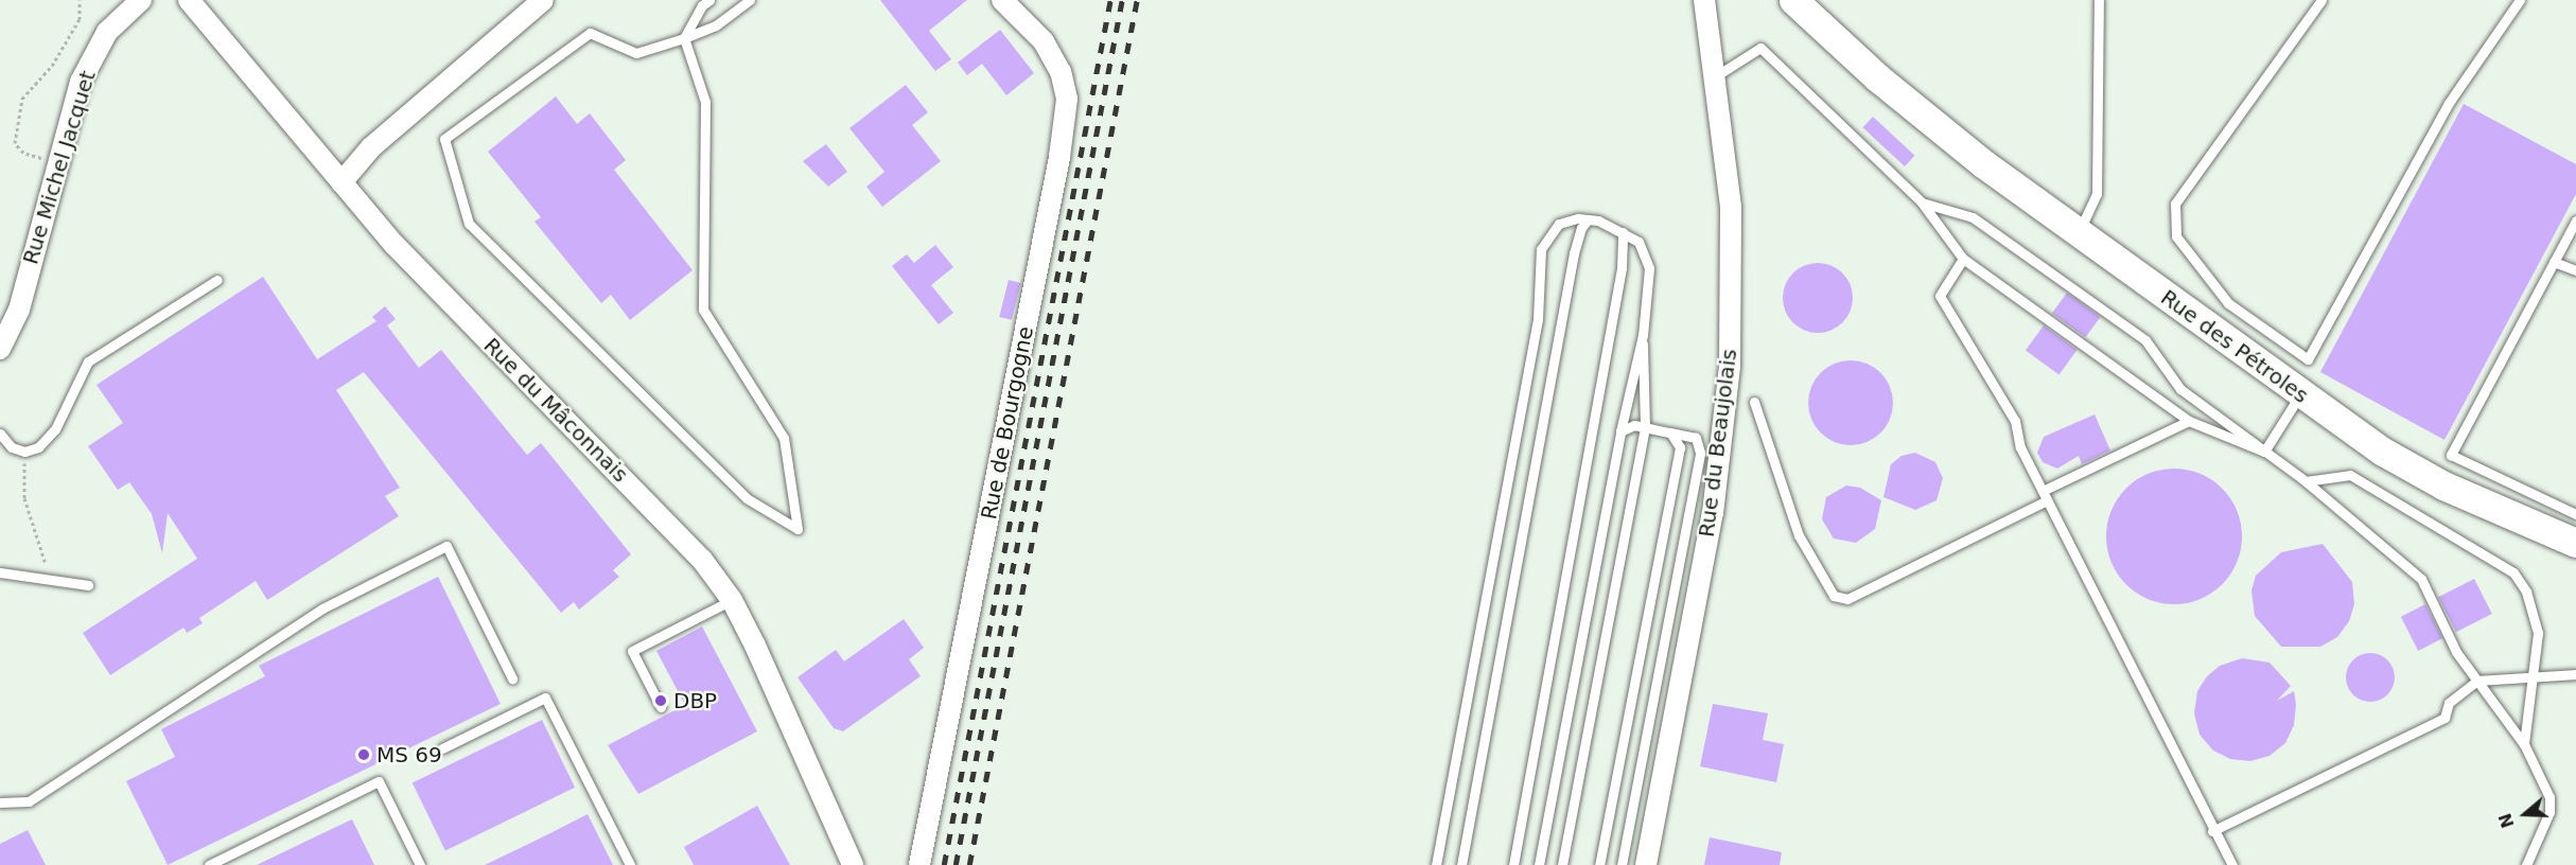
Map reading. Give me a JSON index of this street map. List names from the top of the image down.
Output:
{
  "streets": {
    "main road": ["Rue des Pétroles"],
    "street": [
      "Rue Michel Jacquet",
      "Rue du Mâconnais",
      "Rue de Bourgogne",
      "Rue du Beaujolais"
    ]
  },
  "places": ["DBP", "MS 69"],
  "north": "left"
}
